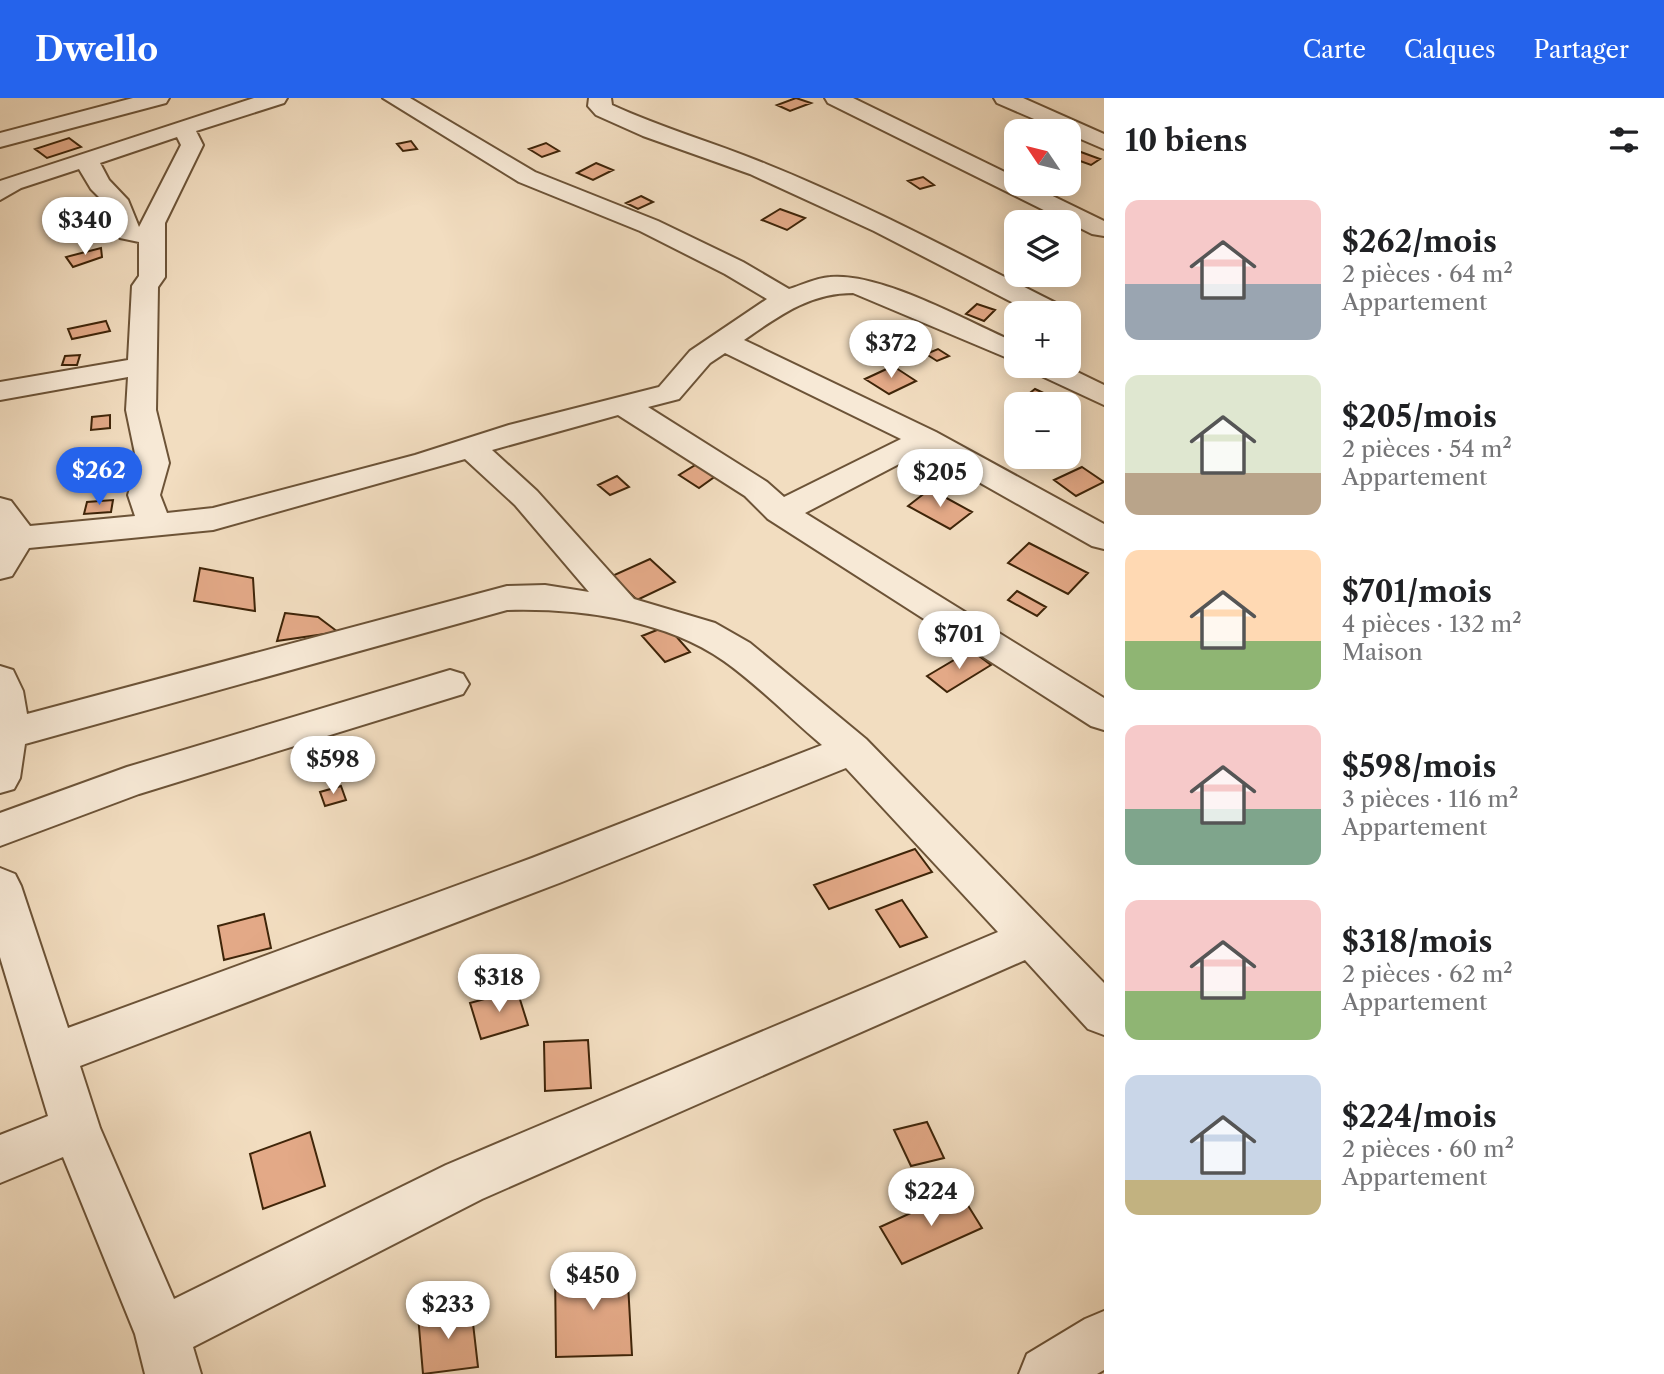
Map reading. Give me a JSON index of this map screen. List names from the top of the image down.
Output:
{
  "north": "top left",
  "page": {
    "header": "Dwello",
    "nav": ["Carte", "Calques", "Partager"],
    "heading": "10 biens",
    "map_buttons": ["+", "−"],
    "list": [
      {
        "name": "$262/mois",
        "note": "2 pièces · 64 m² · Appartement"
      },
      {
        "name": "$205/mois",
        "note": "2 pièces · 54 m² · Appartement"
      },
      {
        "name": "$701/mois",
        "note": "4 pièces · 132 m² · Maison"
      },
      {
        "name": "$598/mois",
        "note": "3 pièces · 116 m² · Appartement"
      },
      {
        "name": "$318/mois",
        "note": "2 pièces · 62 m² · Appartement"
      },
      {
        "name": "$224/mois",
        "note": "2 pièces · 60 m² · Appartement"
      }
    ],
    "price": [
      "$340",
      "$372",
      "$262",
      "$205",
      "$701",
      "$598",
      "$318",
      "$224",
      "$450",
      "$233"
    ]
  }
}
